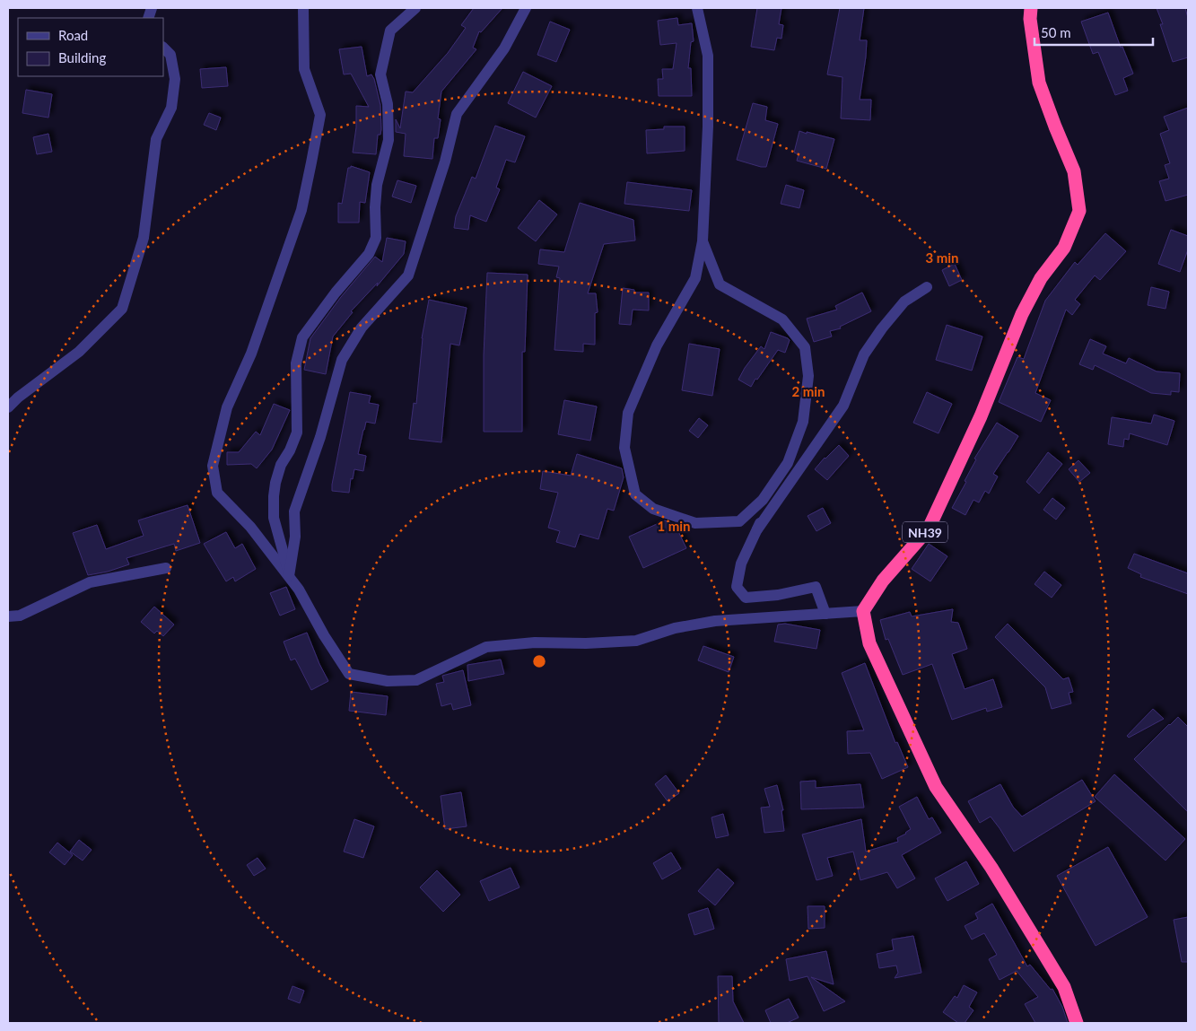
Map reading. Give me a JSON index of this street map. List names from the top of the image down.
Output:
{
  "streets": {
    "highway": ["NH39"]
  },
  "legend": ["Road", "Building"],
  "scale_bar": "50 m",
  "rings": ["3 min", "2 min", "1 min"]
}
